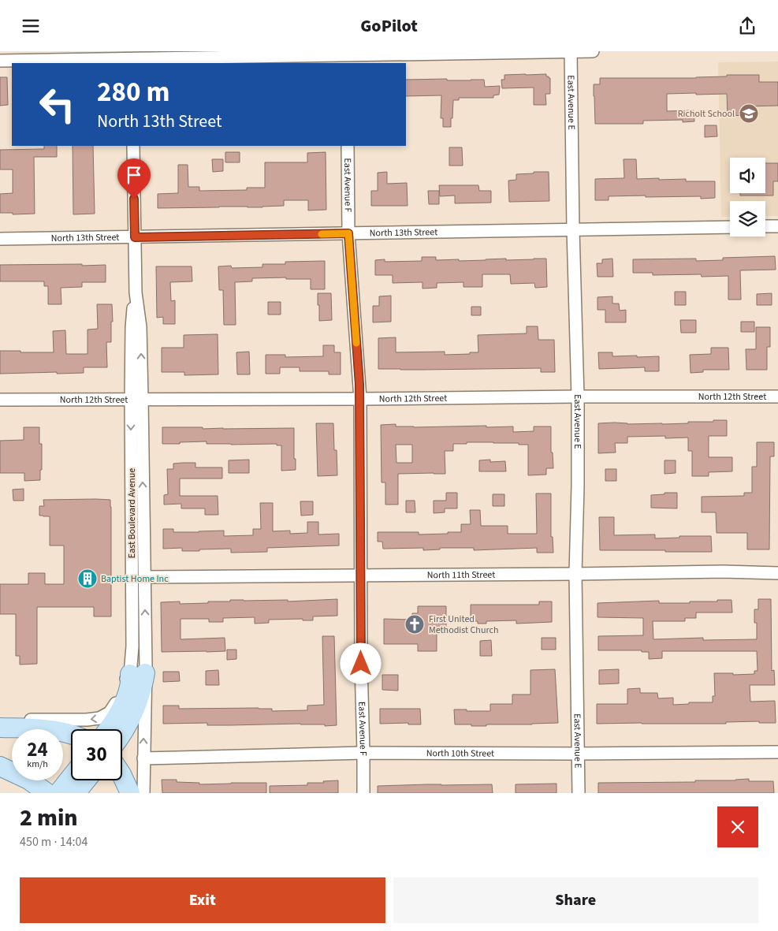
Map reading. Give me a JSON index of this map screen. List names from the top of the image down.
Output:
{
  "streets": {
    "street": [
      "East Avenue E",
      "East Avenue F",
      "North 13th Street",
      "North 12th Street",
      "East Boulevard Avenue",
      "North 11th Street",
      "North 10th Street"
    ]
  },
  "crossings": [
    ["East Avenue E", "North 13th Street"],
    ["East Avenue E", "North 12th Street"],
    ["East Avenue E", "North 11th Street"],
    ["East Avenue E", "North 10th Street"],
    ["East Avenue F", "North 13th Street"],
    ["East Avenue F", "North 12th Street"],
    ["East Avenue F", "North 11th Street"],
    ["East Avenue F", "North 10th Street"],
    ["North 13th Street", "East Boulevard Avenue"],
    ["North 12th Street", "East Boulevard Avenue"],
    ["East Boulevard Avenue", "North 11th Street"],
    ["East Boulevard Avenue", "North 10th Street"]
  ],
  "places": {
    "school or university": ["Richolt School"],
    "building": ["Baptist Home Inc"],
    "church": ["First United Methodist Church"]
  },
  "page": {
    "header": "GoPilot",
    "turn": ["280 m", "North 13th Street"],
    "speed": "24 km/h",
    "limit": "30",
    "heading": ["2 min", "450 m · 14:04"],
    "buttons": ["Exit", "Share"]
  }
}
